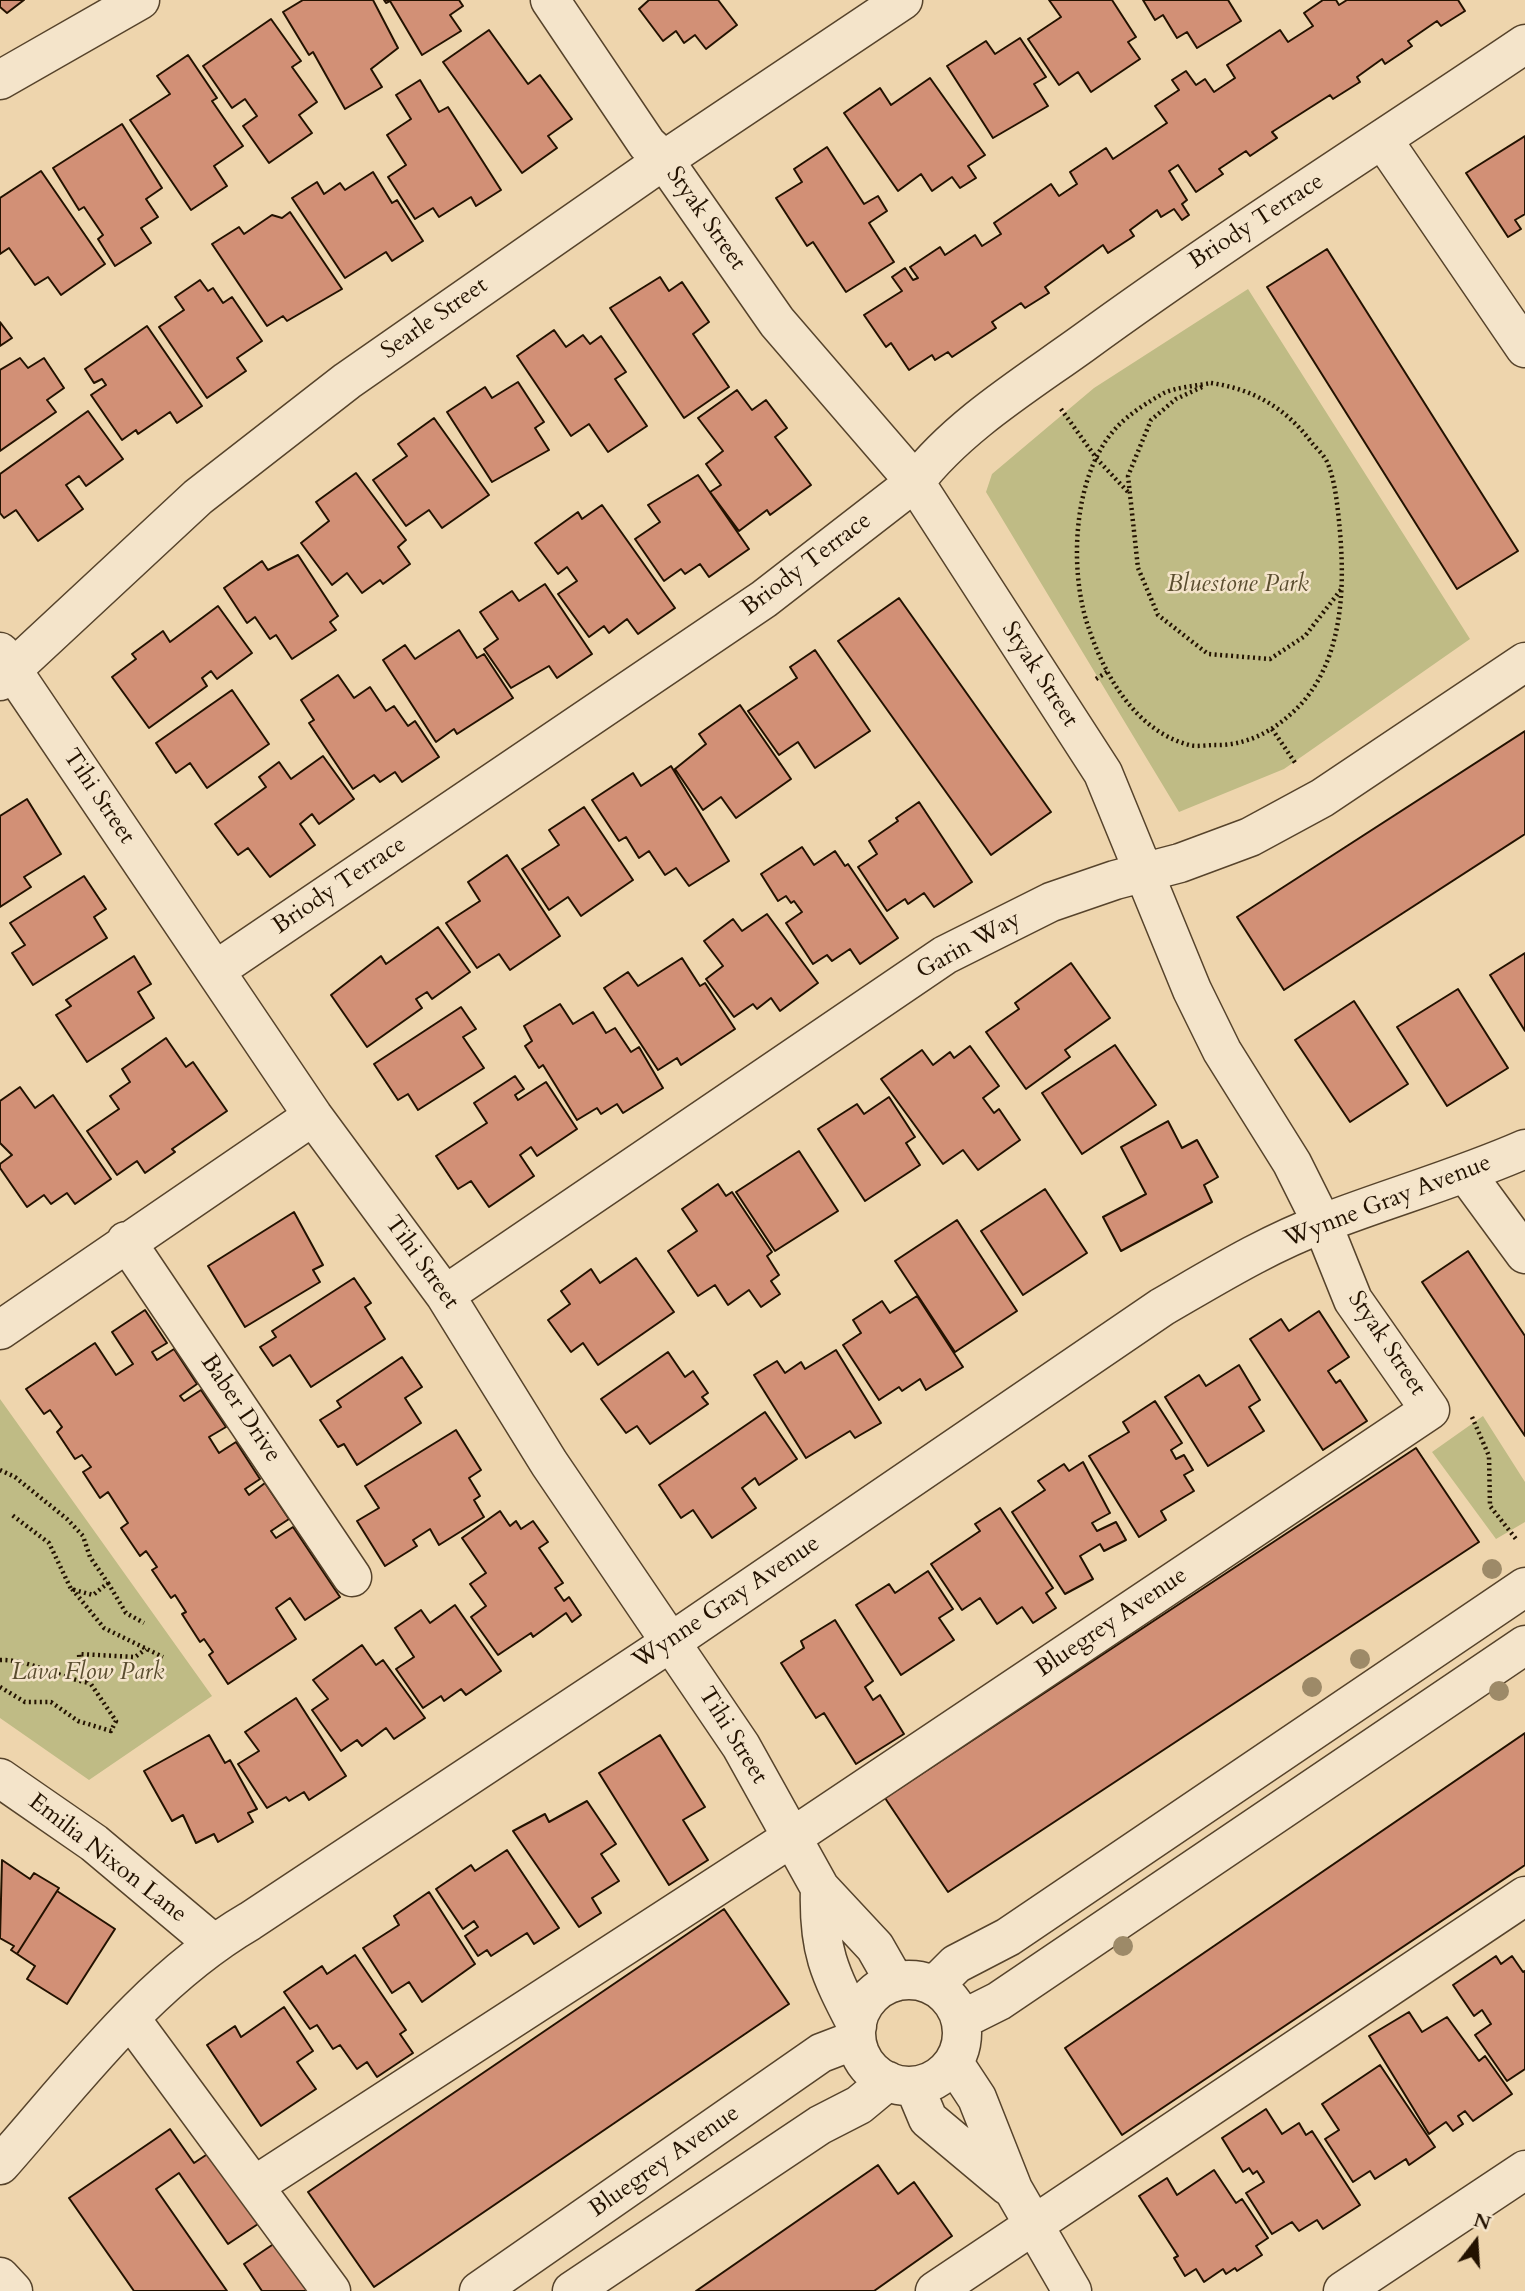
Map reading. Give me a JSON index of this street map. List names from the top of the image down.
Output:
{
  "streets": {
    "street": [
      "Styak Street",
      "Briody Terrace",
      "Searle Street",
      "Tihi Street",
      "Garin Way",
      "Wynne Gray Avenue",
      "Baber Drive",
      "Bluegrey Avenue",
      "Emilia Nixon Lane"
    ]
  },
  "crossings": [
    ["Styak Street", "Briody Terrace"],
    ["Styak Street", "Searle Street"],
    ["Styak Street", "Garin Way"],
    ["Styak Street", "Wynne Gray Avenue"],
    ["Styak Street", "Bluegrey Avenue"],
    ["Briody Terrace", "Tihi Street"],
    ["Searle Street", "Tihi Street"],
    ["Tihi Street", "Garin Way"],
    ["Tihi Street", "Wynne Gray Avenue"],
    ["Tihi Street", "Bluegrey Avenue"],
    ["Wynne Gray Avenue", "Emilia Nixon Lane"]
  ],
  "parks": ["Bluestone Park", "Lava Flow Park"],
  "north": "top"
}
